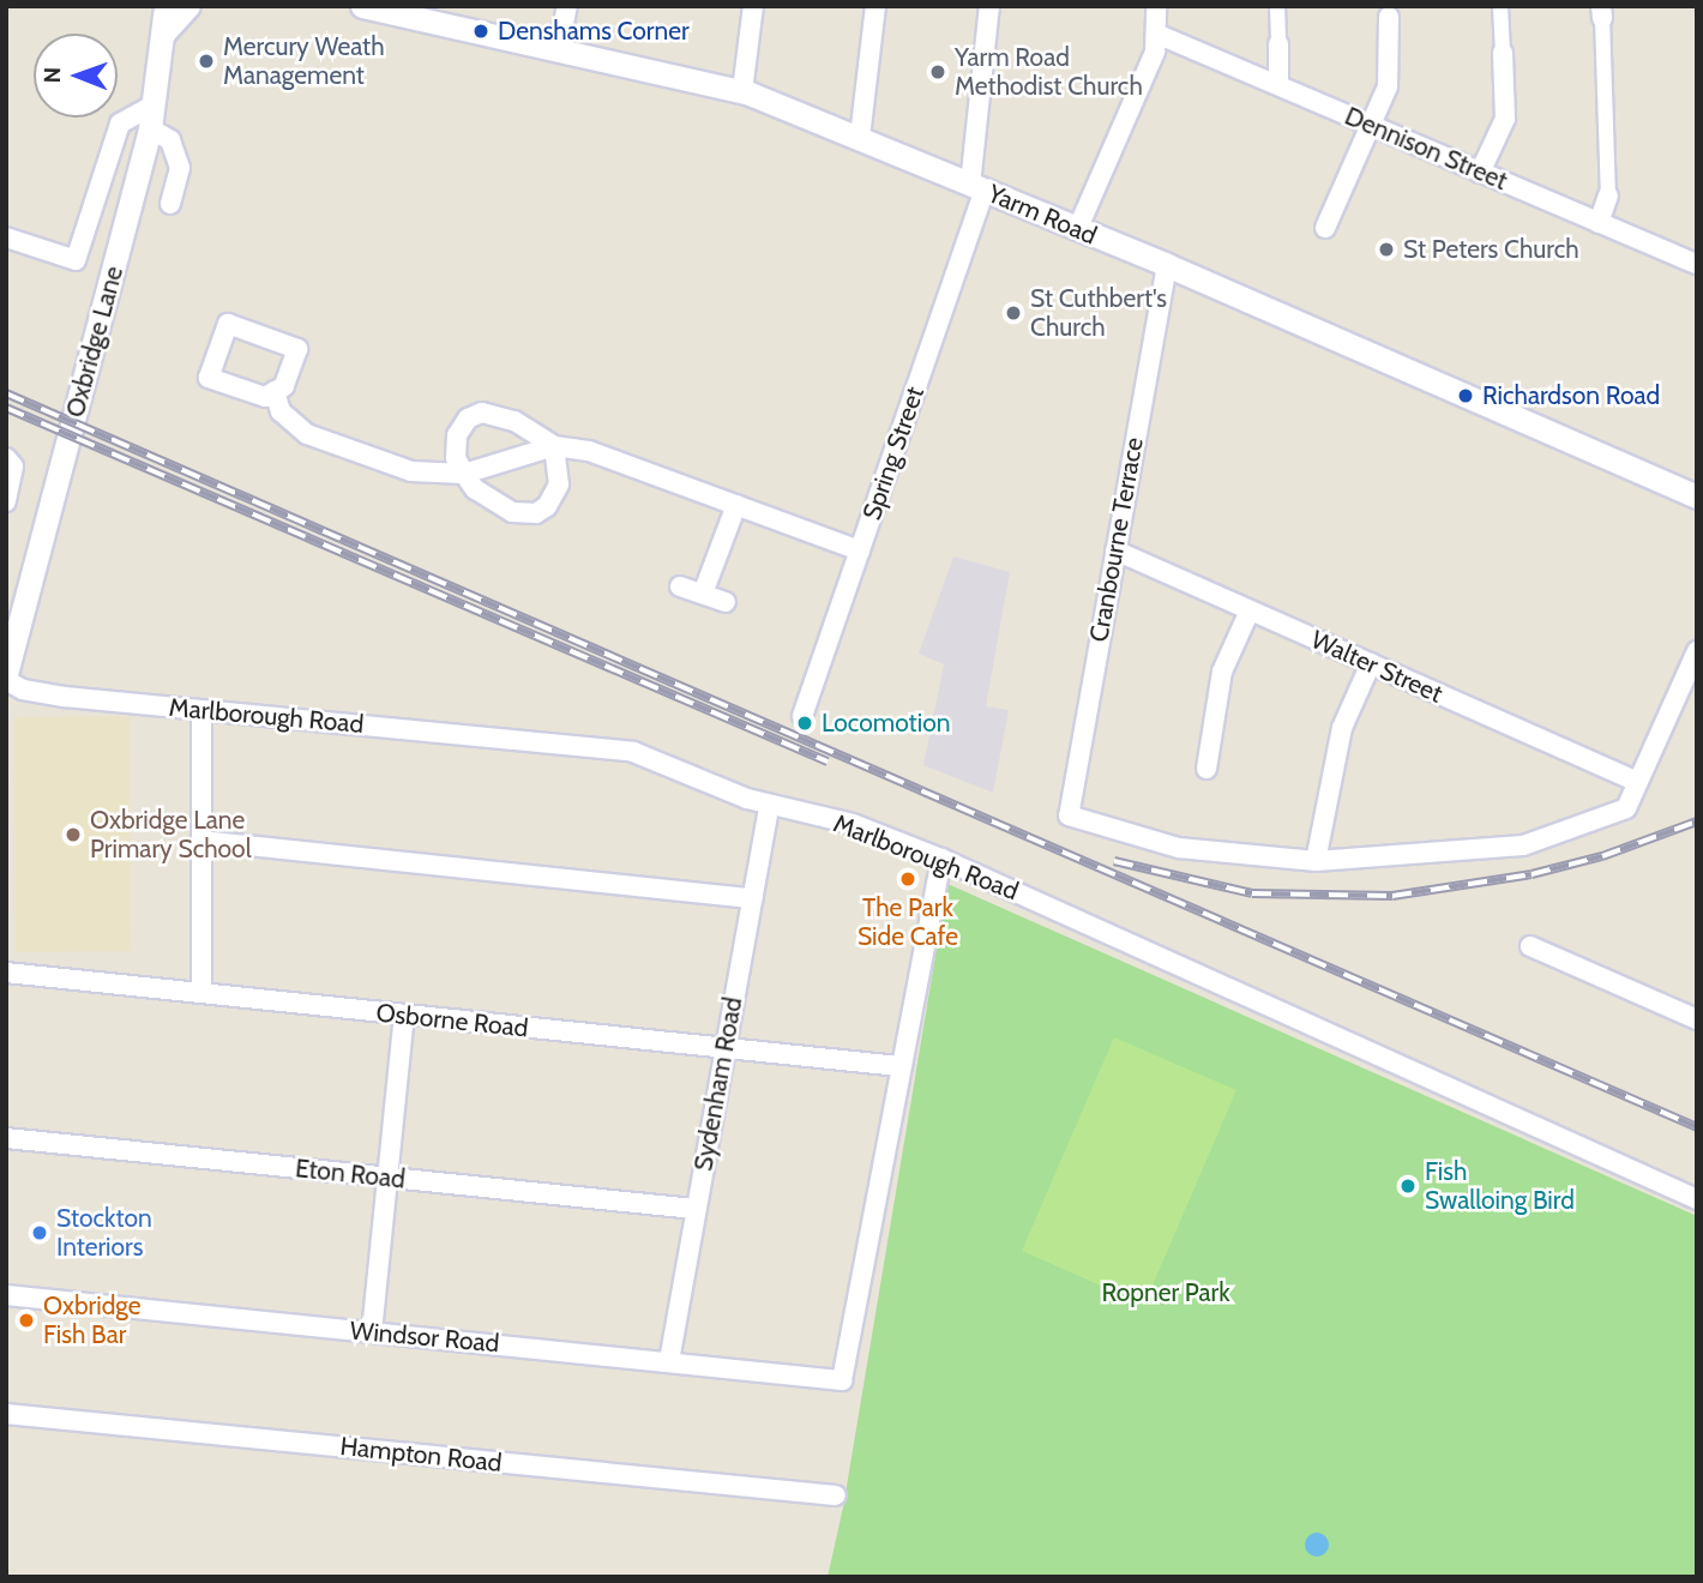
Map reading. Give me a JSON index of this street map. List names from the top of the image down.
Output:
{
  "streets": {
    "street": [
      "Dennison Street",
      "Yarm Road",
      "Oxbridge Lane",
      "Spring Street",
      "Cranbourne Terrace",
      "Walter Street",
      "Marlborough Road",
      "Osborne Road",
      "Sydenham Road",
      "Eton Road",
      "Windsor Road",
      "Hampton Road"
    ]
  },
  "crossings": [
    ["Yarm Road", "Spring Street"],
    ["Yarm Road", "Cranbourne Terrace"],
    ["Oxbridge Lane", "Marlborough Road"],
    ["Cranbourne Terrace", "Walter Street"],
    ["Marlborough Road", "Sydenham Road"],
    ["Osborne Road", "Sydenham Road"],
    ["Osborne Road", "Windsor Road"],
    ["Sydenham Road", "Eton Road"],
    ["Sydenham Road", "Windsor Road"]
  ],
  "parks": ["Ropner Park"],
  "places": [
    "Denshams Corner",
    "Mercury Weath Management",
    "Yarm Road Methodist Church",
    "St Peters Church",
    "St Cuthbert's Church",
    "Richardson Road",
    "Locomotion",
    "Oxbridge Lane Primary School",
    "The Park Side Cafe",
    "Fish Swalloing Bird",
    "Stockton Interiors",
    "Oxbridge Fish Bar"
  ],
  "north": "left"
}
